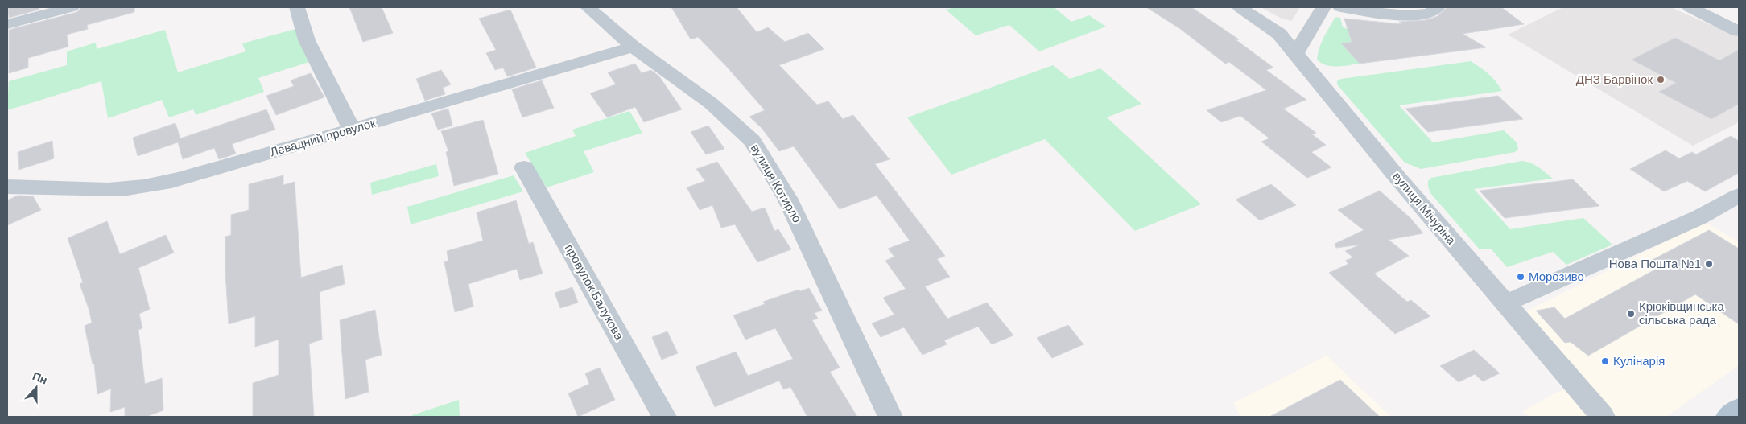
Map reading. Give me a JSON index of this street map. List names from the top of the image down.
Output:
{
  "streets": {
    "street": [
      "Левадний провулок",
      "вулиця Котирло",
      "вулиця Мічуріна",
      "провулок Балукова"
    ]
  },
  "crossings": [
    ["Левадний провулок", "вулиця Котирло"]
  ],
  "places": [
    "ДНЗ Барвінок",
    "Нова Пошта №1",
    "Морозиво",
    "Крюківщинська сільська рада",
    "Кулінарія"
  ],
  "north": "top"
}
